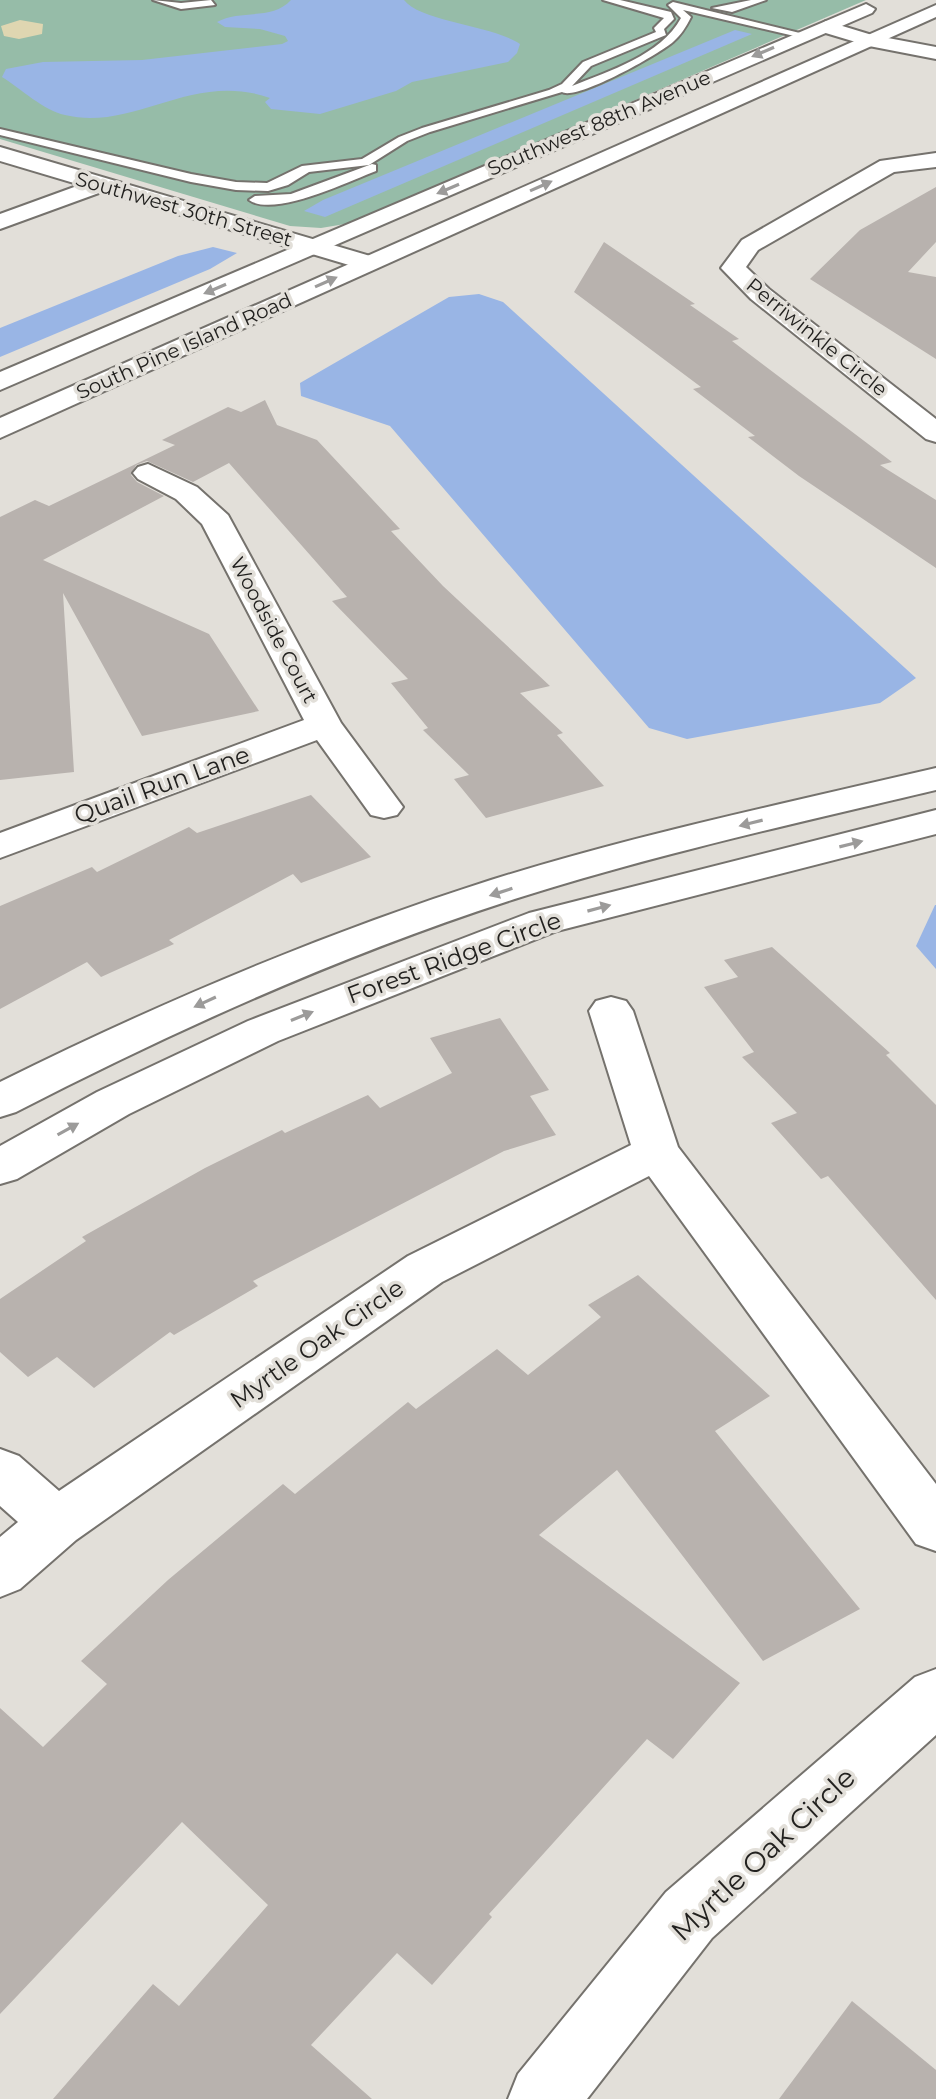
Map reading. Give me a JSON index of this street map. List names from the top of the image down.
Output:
{
  "streets": {
    "street": [
      "Southwest 88th Avenue",
      "Southwest 30th Street",
      "Perriwinkle Circle",
      "South Pine Island Road",
      "Woodside Court",
      "Quail Run Lane",
      "Forest Ridge Circle",
      "Myrtle Oak Circle"
    ]
  },
  "crossings": [
    ["Southwest 88th Avenue", "Southwest 30th Street"],
    ["Southwest 88th Avenue", "South Pine Island Road"],
    ["Southwest 30th Street", "South Pine Island Road"],
    ["Woodside Court", "Quail Run Lane"]
  ]
}
